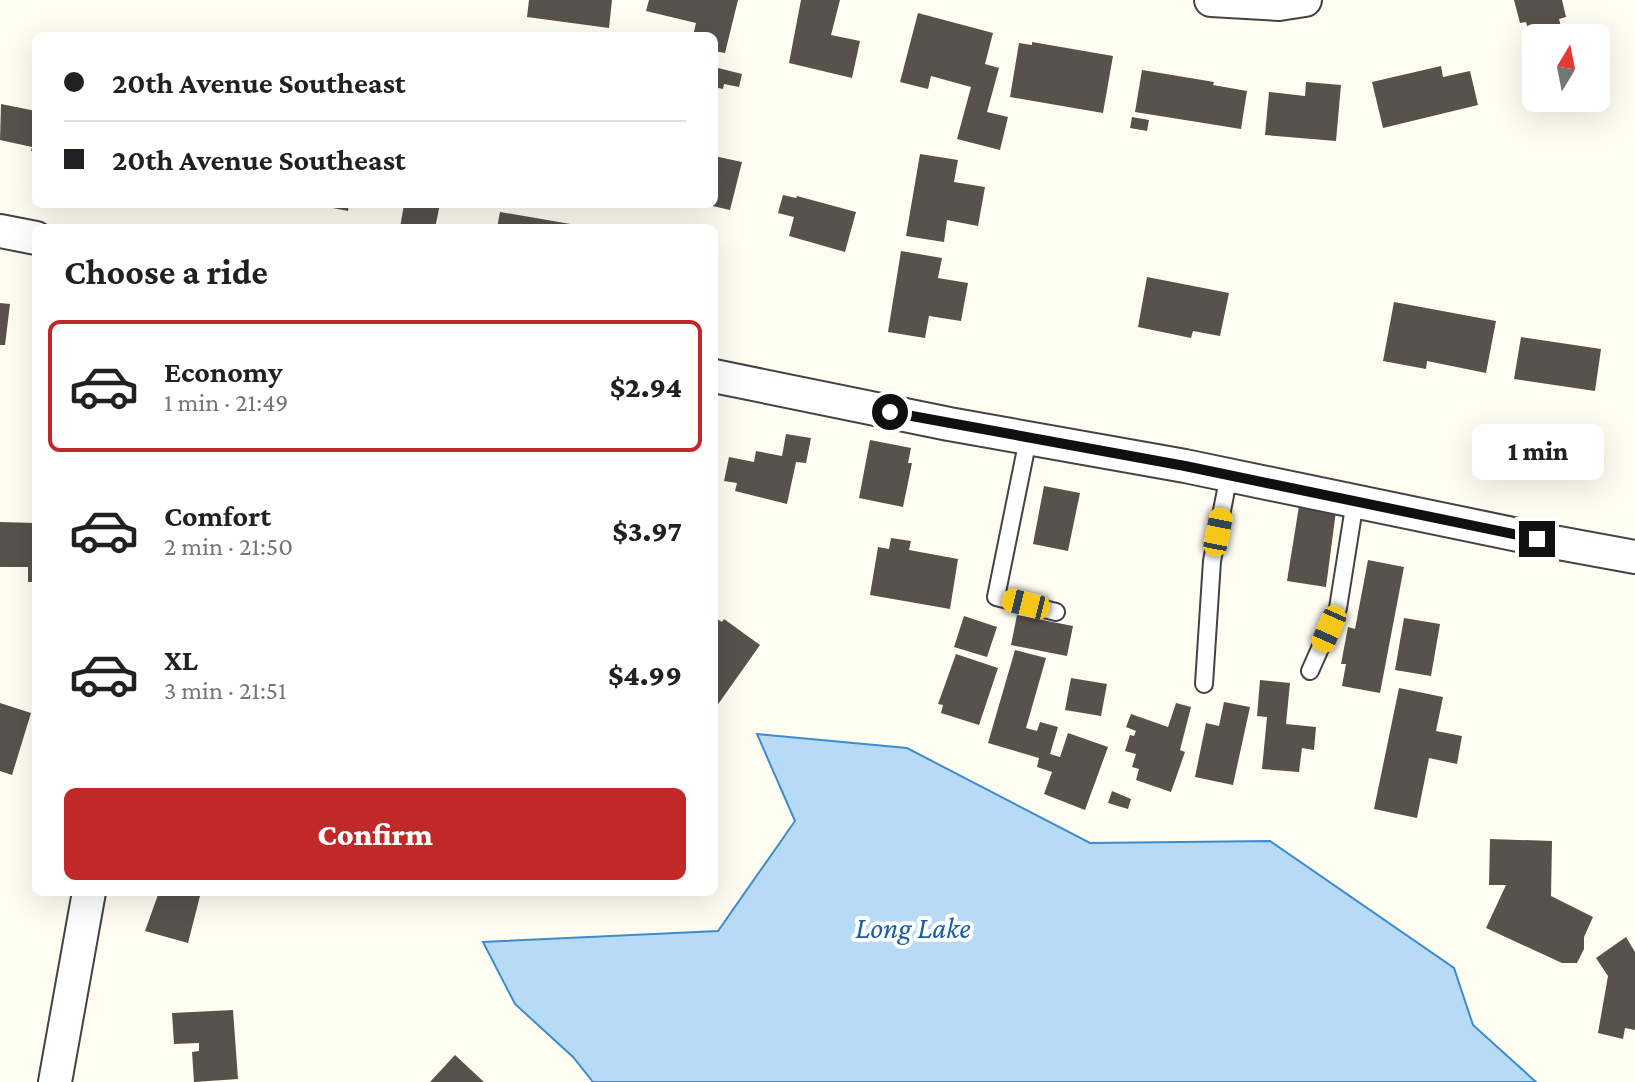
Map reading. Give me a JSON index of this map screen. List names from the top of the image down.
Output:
{
  "water": ["Long Lake"],
  "north": "top",
  "page": {
    "banner": ["20th Avenue Southeast", "20th Avenue Southeast"],
    "heading": "Choose a ride",
    "list": [
      {
        "name": "Economy",
        "note": "1 min · 21:49",
        "value": "$2.94"
      },
      {
        "name": "Comfort",
        "note": "2 min · 21:50",
        "value": "$3.97"
      },
      {
        "name": "XL",
        "note": "3 min · 21:51",
        "value": "$4.99"
      }
    ],
    "bubble": "1 min",
    "buttons": "Confirm"
  }
}
